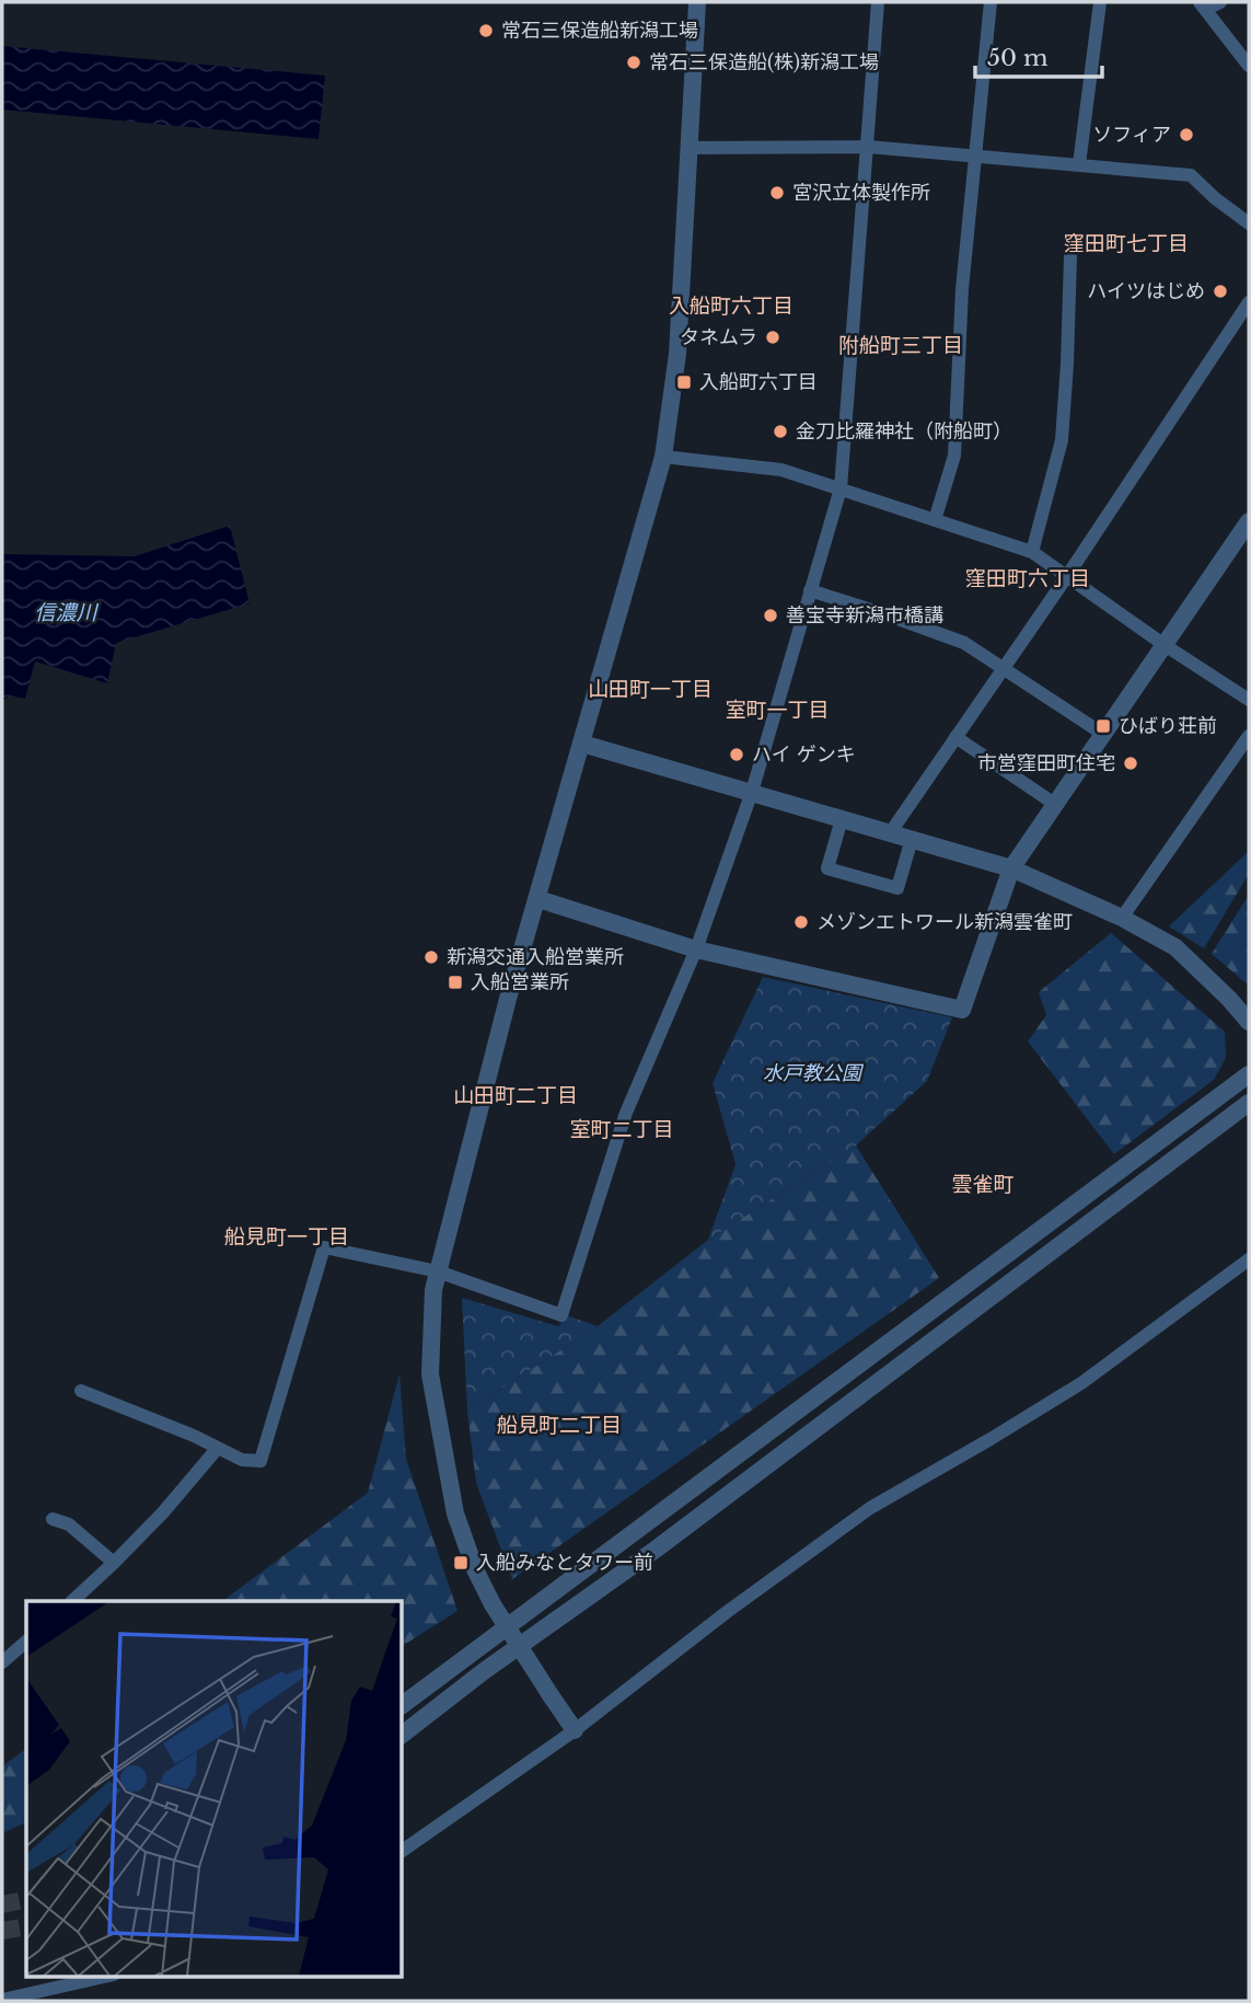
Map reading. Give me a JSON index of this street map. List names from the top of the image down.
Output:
{
  "districts": [
    "窪田町七丁目",
    "入船町六丁目",
    "附船町三丁目",
    "窪田町六丁目",
    "山田町一丁目",
    "室町一丁目",
    "山田町二丁目",
    "室町二丁目",
    "雲雀町",
    "船見町一丁目",
    "船見町二丁目"
  ],
  "water": ["信濃川"],
  "parks": ["水戸教公園"],
  "places": {
    "other": [
      "常石三保造船新潟工場",
      "常石三保造船(株)新潟工場",
      "ソフィア",
      "宮沢立体製作所",
      "ハイツはじめ",
      "タネムラ",
      "金刀比羅神社（附船町）",
      "善宝寺新潟市橋講",
      "ハイ ゲンキ",
      "市営窪田町住宅",
      "メゾンエトワール新潟雲雀町",
      "新潟交通入船営業所"
    ],
    "transit": [
      "入船町六丁目",
      "ひばり荘前",
      "入船営業所",
      "入船みなとタワー前"
    ]
  },
  "scale_bar": "50 m"
}
